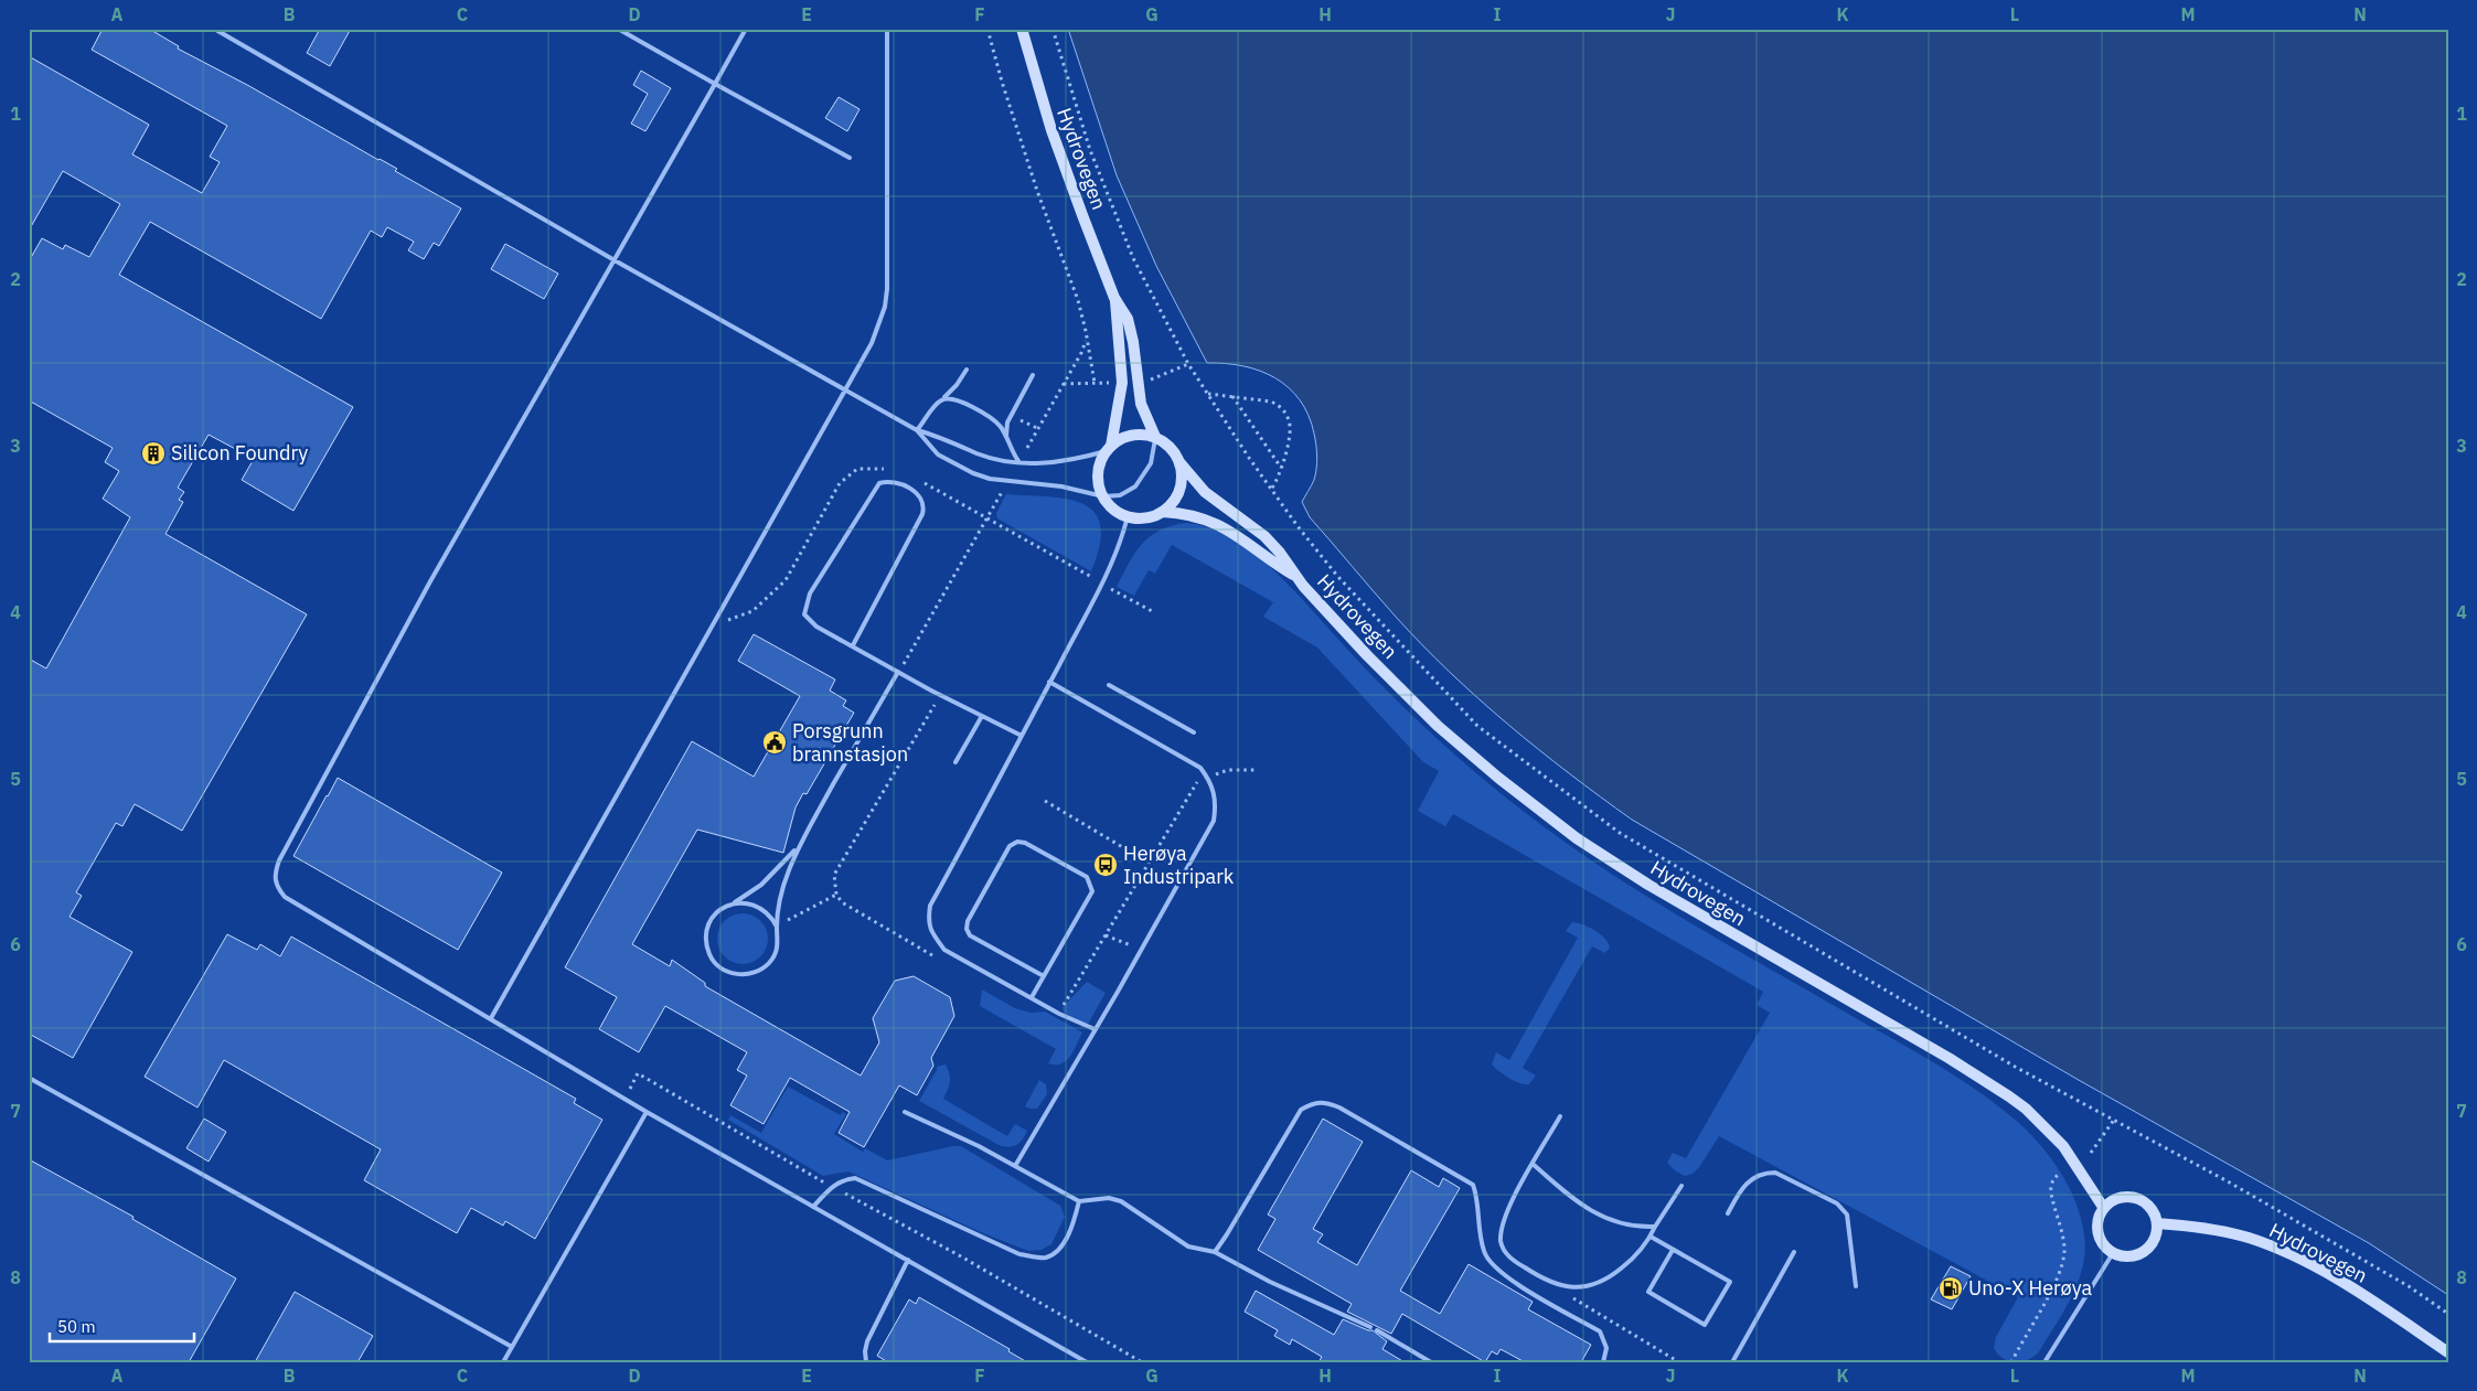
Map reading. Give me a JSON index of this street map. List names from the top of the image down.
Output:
{
  "streets": {
    "street": ["Hydrovegen"]
  },
  "places": {
    "building": ["Silicon Foundry"],
    "public building": ["Porsgrunn brannstasjon"],
    "bus stop": ["Herøya Industripark"],
    "fuel station": ["Uno-X Herøya"]
  },
  "scale_bar": "50 m",
  "grid": {
    "columns": [
      "A",
      "B",
      "C",
      "D",
      "E",
      "F",
      "G",
      "H",
      "I",
      "J",
      "K",
      "L",
      "M",
      "N"
    ],
    "rows": [
      "1",
      "2",
      "3",
      "4",
      "5",
      "6",
      "7",
      "8"
    ]
  }
}
